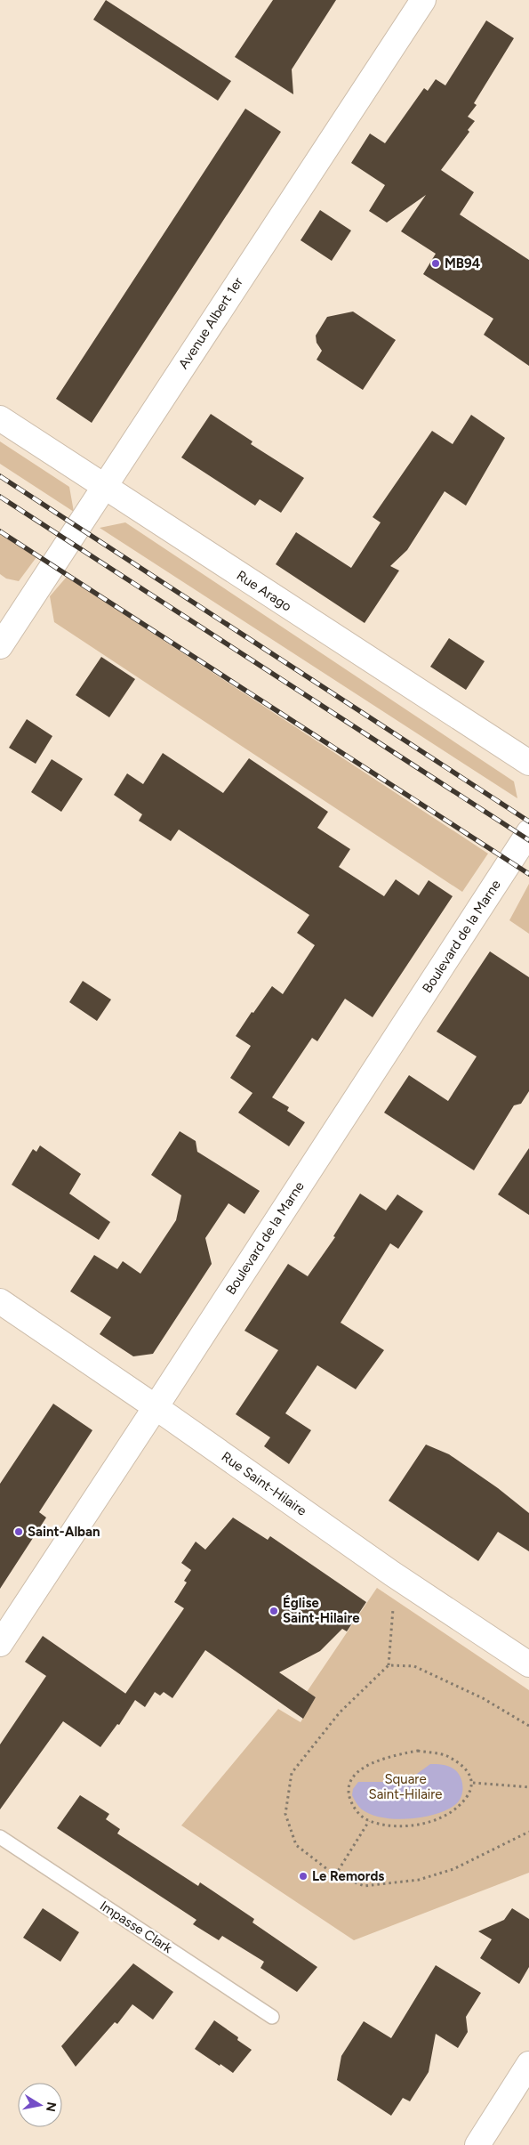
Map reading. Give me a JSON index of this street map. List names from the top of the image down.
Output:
{
  "streets": {
    "street": [
      "Avenue Albert 1er",
      "Rue Arago",
      "Boulevard de la Marne",
      "Rue Saint-Hilaire"
    ],
    "lane": ["Impasse Clark"]
  },
  "crossings": [
    ["Avenue Albert 1er", "Rue Arago"],
    ["Boulevard de la Marne", "Rue Saint-Hilaire"]
  ],
  "parks": ["Square Saint-Hilaire"],
  "places": [
    "MB94",
    "Saint-Alban",
    "Église Saint-Hilaire",
    "Le Remords"
  ],
  "north": "right"
}
